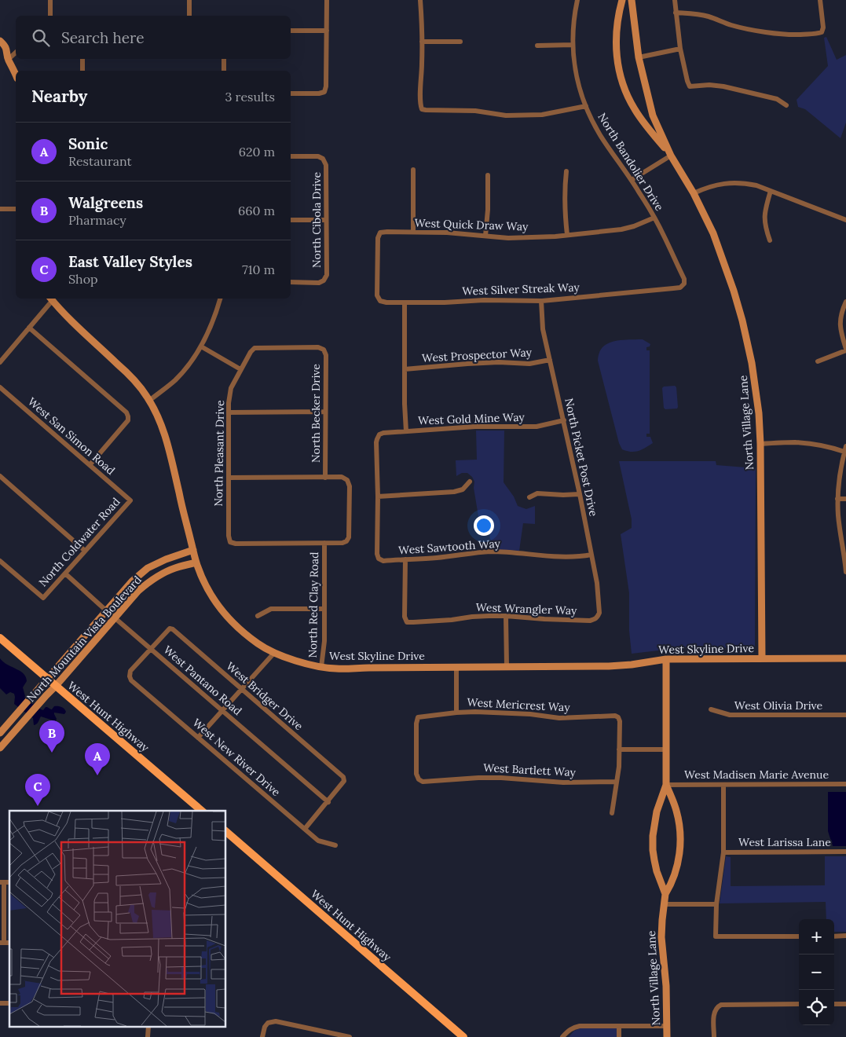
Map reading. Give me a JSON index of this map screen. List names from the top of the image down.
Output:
{
  "streets": {
    "main road": ["West Hunt Highway"],
    "street": [
      "North Bandolier Drive",
      "North Cibola Drive",
      "West Quick Draw Way",
      "West Silver Streak Way",
      "West Prospector Way",
      "North Becker Drive",
      "West Gold Mine Way",
      "North Village Lane",
      "West San Simon Road",
      "North Pleasant Drive",
      "North Picket Post Drive",
      "North Coldwater Road",
      "West Sawtooth Way",
      "North Red Clay Road",
      "West Wrangler Way",
      "North Mountain Vista Boulevard",
      "West Skyline Drive",
      "West Pantano Road",
      "West Bridger Drive",
      "West Mericrest Way",
      "West Olivia Drive",
      "West New River Drive",
      "West Bartlett Way",
      "West Madisen Marie Avenue",
      "West Larissa Lane"
    ]
  },
  "crossings": [
    ["North Bandolier Drive", "West Quick Draw Way"],
    ["North Bandolier Drive", "West Silver Streak Way"],
    ["West Quick Draw Way", "West Silver Streak Way"],
    ["West Silver Streak Way", "North Picket Post Drive"],
    ["West Prospector Way", "North Picket Post Drive"],
    ["North Becker Drive", "North Pleasant Drive"],
    ["West Gold Mine Way", "North Picket Post Drive"],
    ["West Gold Mine Way", "West Sawtooth Way"],
    ["North Village Lane", "West Skyline Drive"],
    ["North Village Lane", "West Madisen Marie Avenue"],
    ["West San Simon Road", "North Coldwater Road"],
    ["North Pleasant Drive", "North Red Clay Road"],
    ["North Picket Post Drive", "West Sawtooth Way"],
    ["North Picket Post Drive", "West Wrangler Way"],
    ["North Coldwater Road", "West Pantano Road"],
    ["West Sawtooth Way", "West Wrangler Way"],
    ["North Red Clay Road", "West Skyline Drive"],
    ["North Mountain Vista Boulevard", "West Skyline Drive"],
    ["North Mountain Vista Boulevard", "West Pantano Road"],
    ["North Mountain Vista Boulevard", "West Hunt Highway"],
    ["West Pantano Road", "West Bridger Drive"],
    ["West Pantano Road", "West New River Drive"],
    ["West Bridger Drive", "West New River Drive"],
    ["West Mericrest Way", "West Bartlett Way"]
  ],
  "page": {
    "search": "Search here",
    "heading": ["Nearby", "3 results"],
    "list": [
      {
        "mark": "A",
        "name": "Sonic",
        "note": "Restaurant",
        "value": "620 m"
      },
      {
        "mark": "B",
        "name": "Walgreens",
        "note": "Pharmacy",
        "value": "660 m"
      },
      {
        "mark": "C",
        "name": "East Valley Styles",
        "note": "Shop",
        "value": "710 m"
      }
    ],
    "pins": ["B", "A", "C"],
    "map_buttons": ["+", "−"]
  }
}
